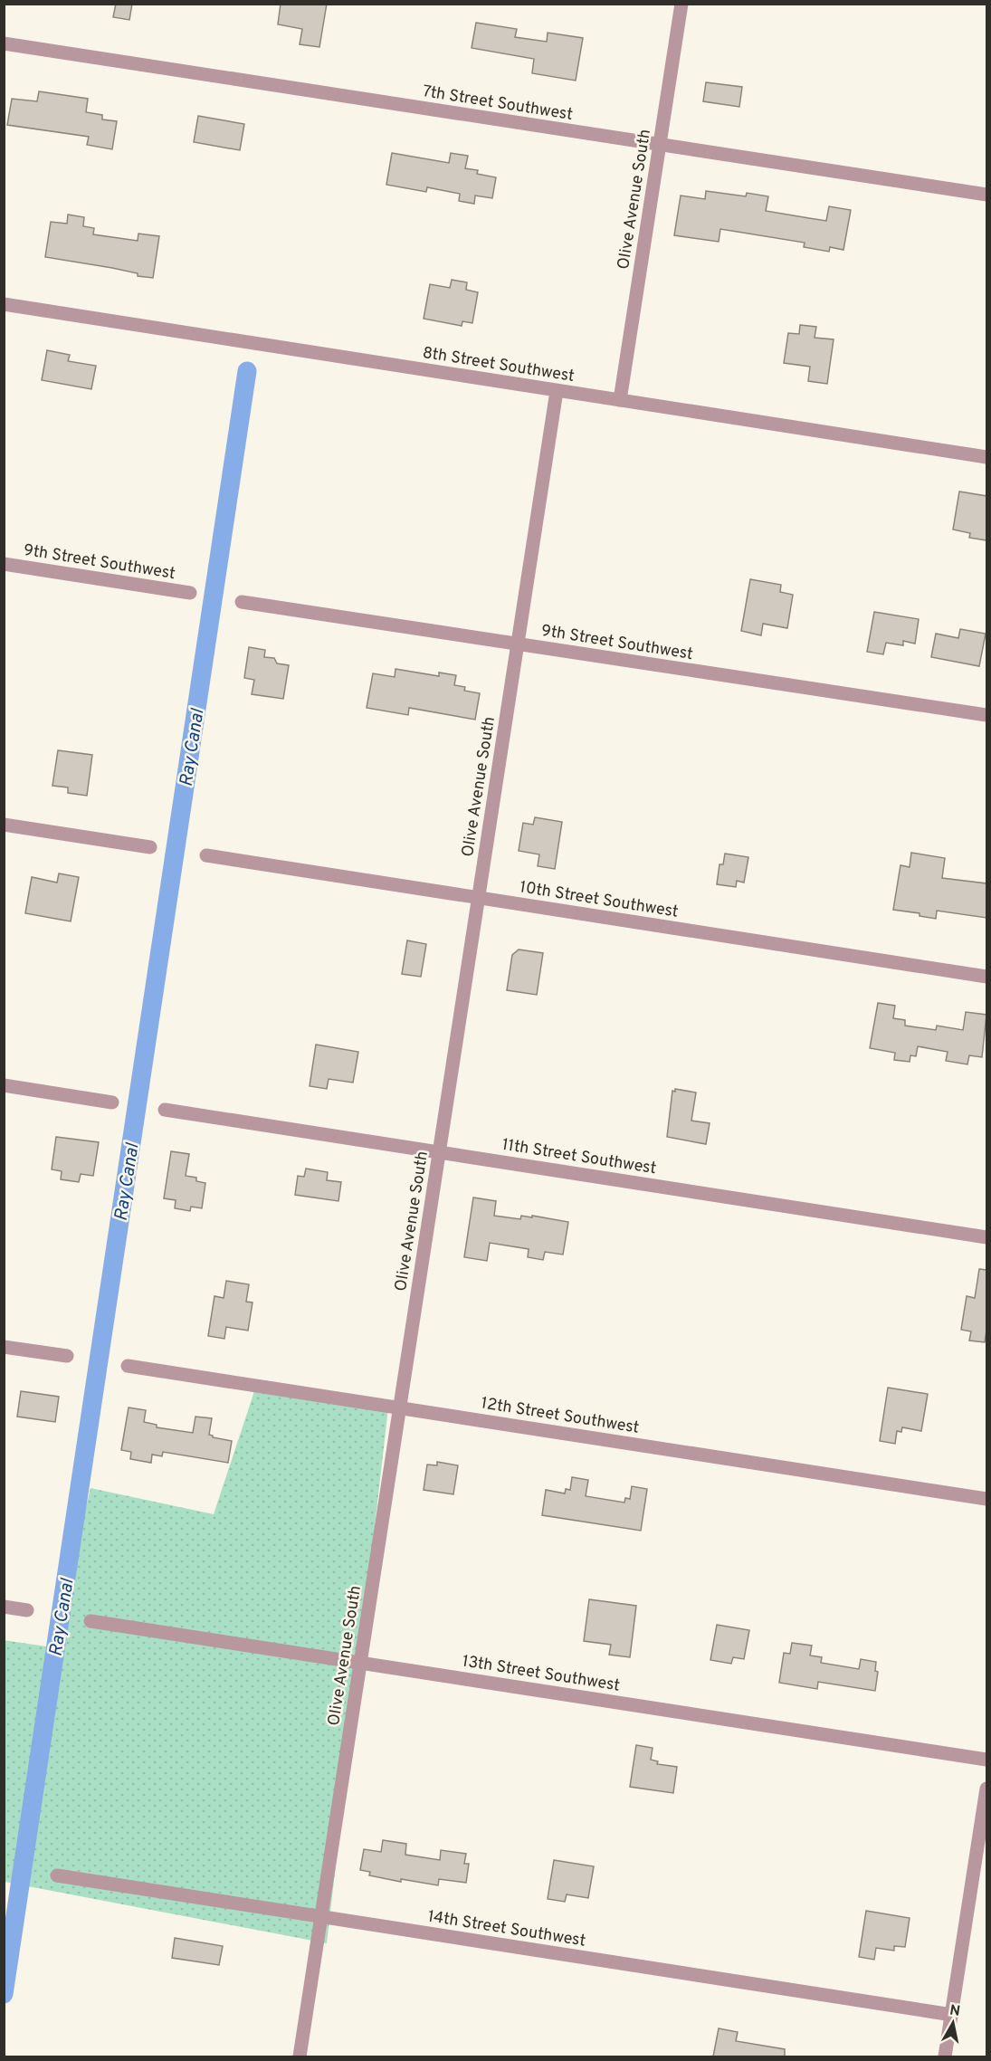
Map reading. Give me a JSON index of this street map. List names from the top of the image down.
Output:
{
  "streets": {
    "street": [
      "7th Street Southwest",
      "Olive Avenue South",
      "8th Street Southwest",
      "9th Street Southwest",
      "10th Street Southwest",
      "11th Street Southwest",
      "12th Street Southwest",
      "13th Street Southwest",
      "14th Street Southwest"
    ]
  },
  "crossings": [
    ["7th Street Southwest", "Olive Avenue South"],
    ["Olive Avenue South", "8th Street Southwest"],
    ["Olive Avenue South", "9th Street Southwest"],
    ["Olive Avenue South", "10th Street Southwest"],
    ["Olive Avenue South", "11th Street Southwest"],
    ["Olive Avenue South", "12th Street Southwest"],
    ["Olive Avenue South", "13th Street Southwest"],
    ["Olive Avenue South", "14th Street Southwest"]
  ],
  "water": ["Ray Canal"],
  "north": "top"
}
